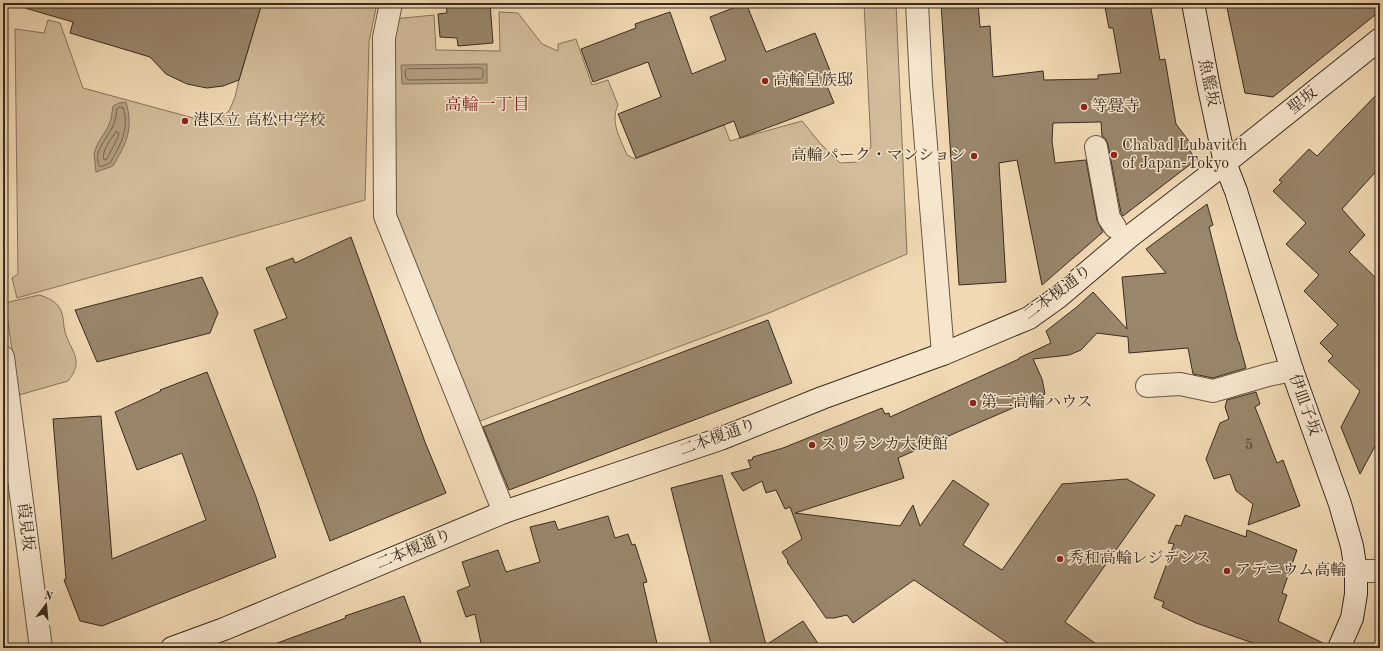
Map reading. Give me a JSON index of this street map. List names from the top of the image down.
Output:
{
  "streets": {
    "street": [
      "魚籃坂",
      "聖坂",
      "二本榎通り",
      "伊皿子坂",
      "葭見坂"
    ]
  },
  "crossings": [
    ["魚籃坂", "聖坂"],
    ["魚籃坂", "二本榎通り"],
    ["魚籃坂", "伊皿子坂"],
    ["聖坂", "二本榎通り"],
    ["聖坂", "伊皿子坂"],
    ["二本榎通り", "伊皿子坂"]
  ],
  "districts": ["高輪一丁目"],
  "places": [
    "高輪皇族邸",
    "等覺寺",
    "港区立 高松中学校",
    "Chabad Lubavitch of Japan-Tokyo",
    "高輪パーク・マンション",
    "第二高輪ハウス",
    "スリランカ大使館",
    "秀和高輪レジデンス",
    "アデニウム高輪"
  ],
  "house_numbers": ["5"],
  "north": "top"
}
